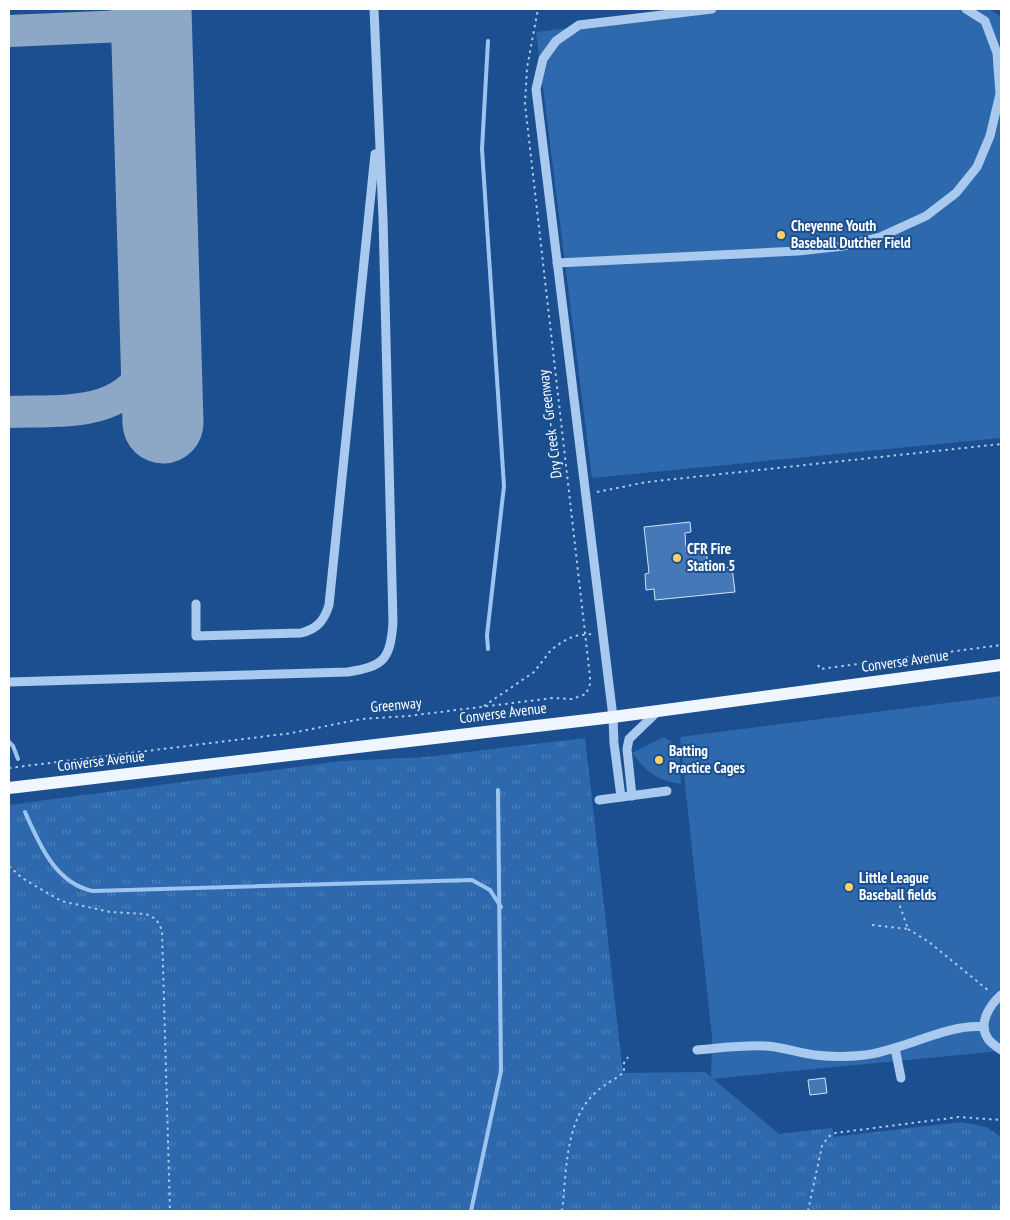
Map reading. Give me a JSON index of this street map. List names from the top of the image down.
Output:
{
  "streets": {
    "main road": ["Converse Avenue"],
    "path": ["Dry Creek - Greenway", "Greenway"]
  },
  "crossings": [
    ["Dry Creek - Greenway", "Greenway"]
  ],
  "places": [
    "Cheyenne Youth Baseball Dutcher Field",
    "CFR Fire Station 5",
    "Batting Practice Cages",
    "Little League Baseball fields"
  ]
}
